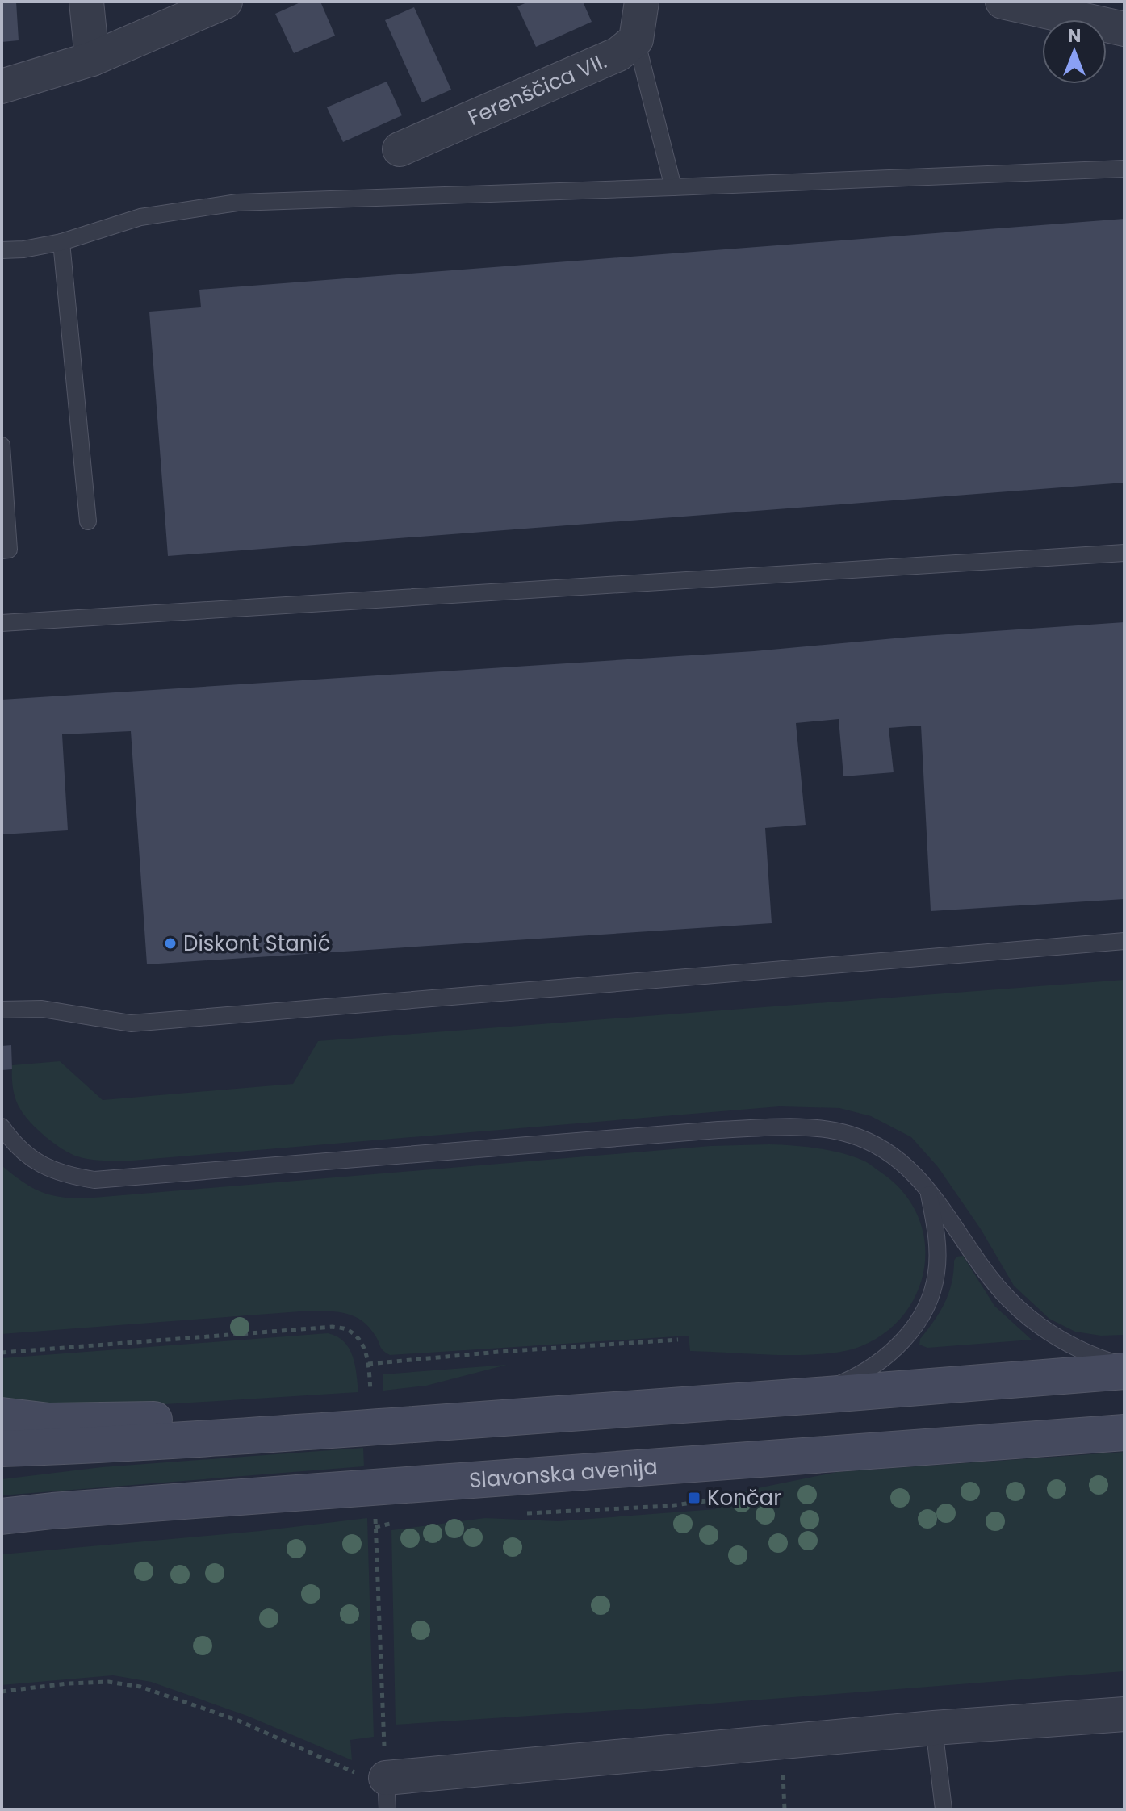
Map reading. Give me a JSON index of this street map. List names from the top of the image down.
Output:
{
  "streets": {
    "main road": ["Slavonska avenija"],
    "street": ["Ferenščica VII."]
  },
  "places": {
    "other": ["Diskont Stanić"],
    "transit": ["Končar"]
  },
  "north": "top"
}
